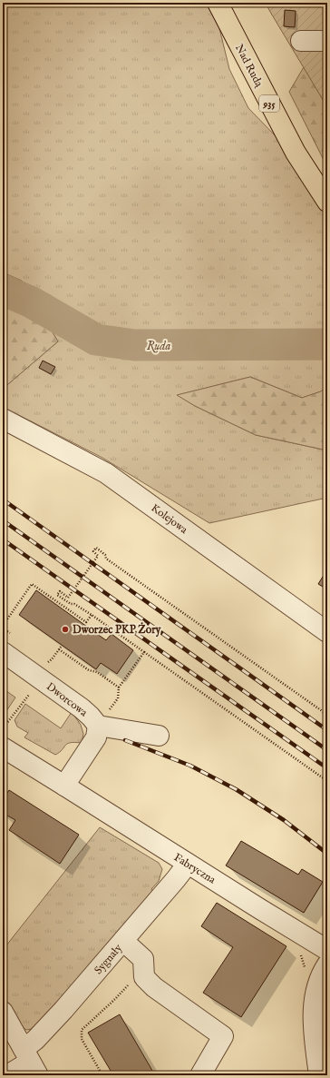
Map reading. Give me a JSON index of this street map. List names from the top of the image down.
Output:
{
  "streets": {
    "main road": ["Nad Rudą", "935"],
    "street": [
      "Kolejowa",
      "Dworcowa",
      "Fabryczna",
      "Sygnały"
    ]
  },
  "crossings": [
    ["Fabryczna", "Sygnały"]
  ],
  "water": ["Ruda"],
  "places": ["Dworzec PKP Żory"]
}
